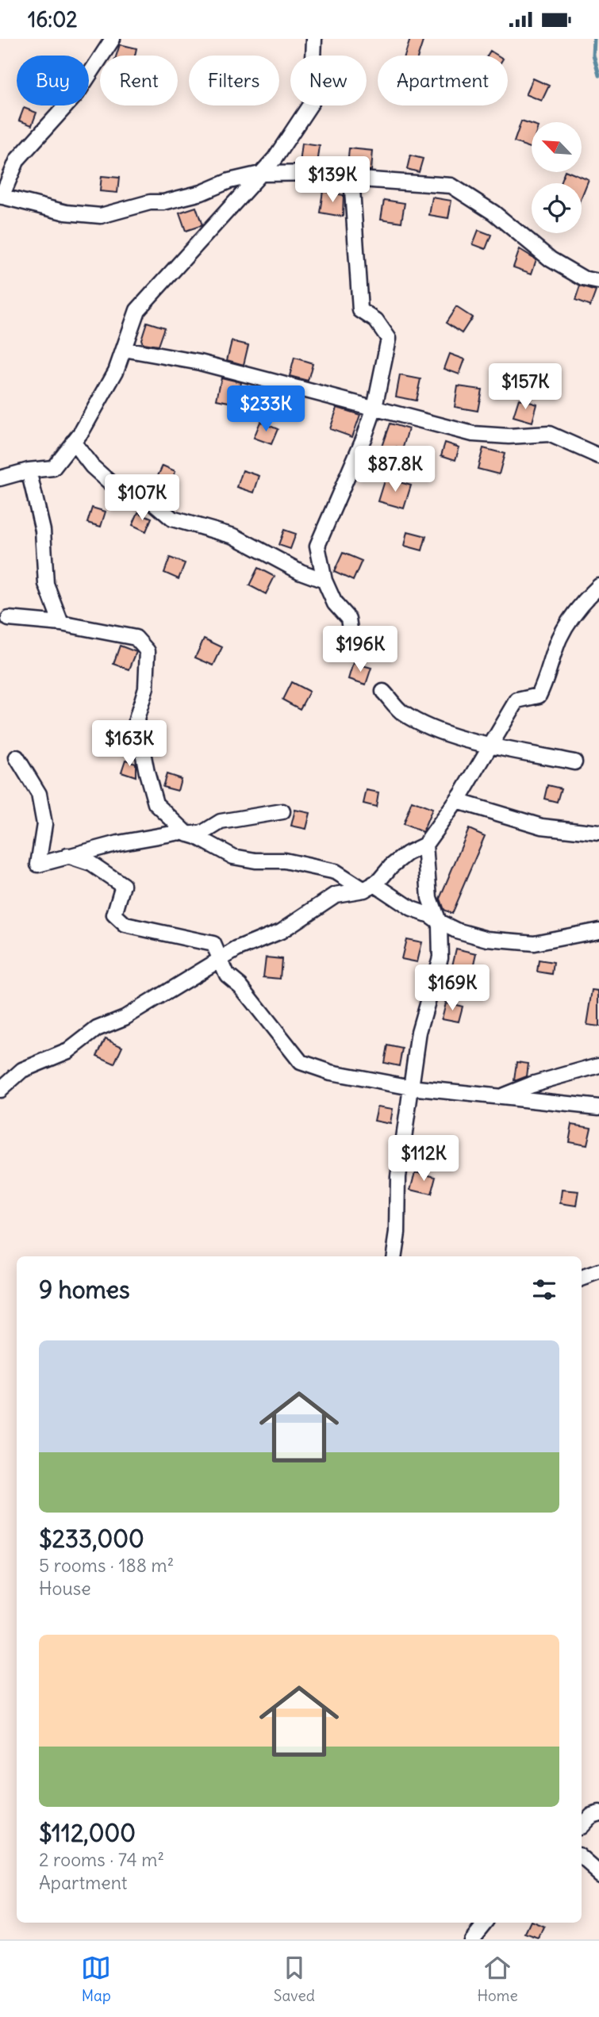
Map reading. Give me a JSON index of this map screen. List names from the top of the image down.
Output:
{
  "north": "top left",
  "page": {
    "status": "16:02",
    "chip": [
      "Buy",
      "Rent",
      "Filters",
      "New",
      "Apartment"
    ],
    "price": [
      "$139K",
      "$157K",
      "$233K",
      "$87.8K",
      "$107K",
      "$196K",
      "$163K",
      "$169K",
      "$112K"
    ],
    "heading": "9 homes",
    "list": [
      {
        "name": "$233,000",
        "note": "5 rooms · 188 m² · House"
      },
      {
        "name": "$112,000",
        "note": "2 rooms · 74 m² · Apartment"
      }
    ],
    "tabs": ["Map", "Saved", "Home"]
  }
}
